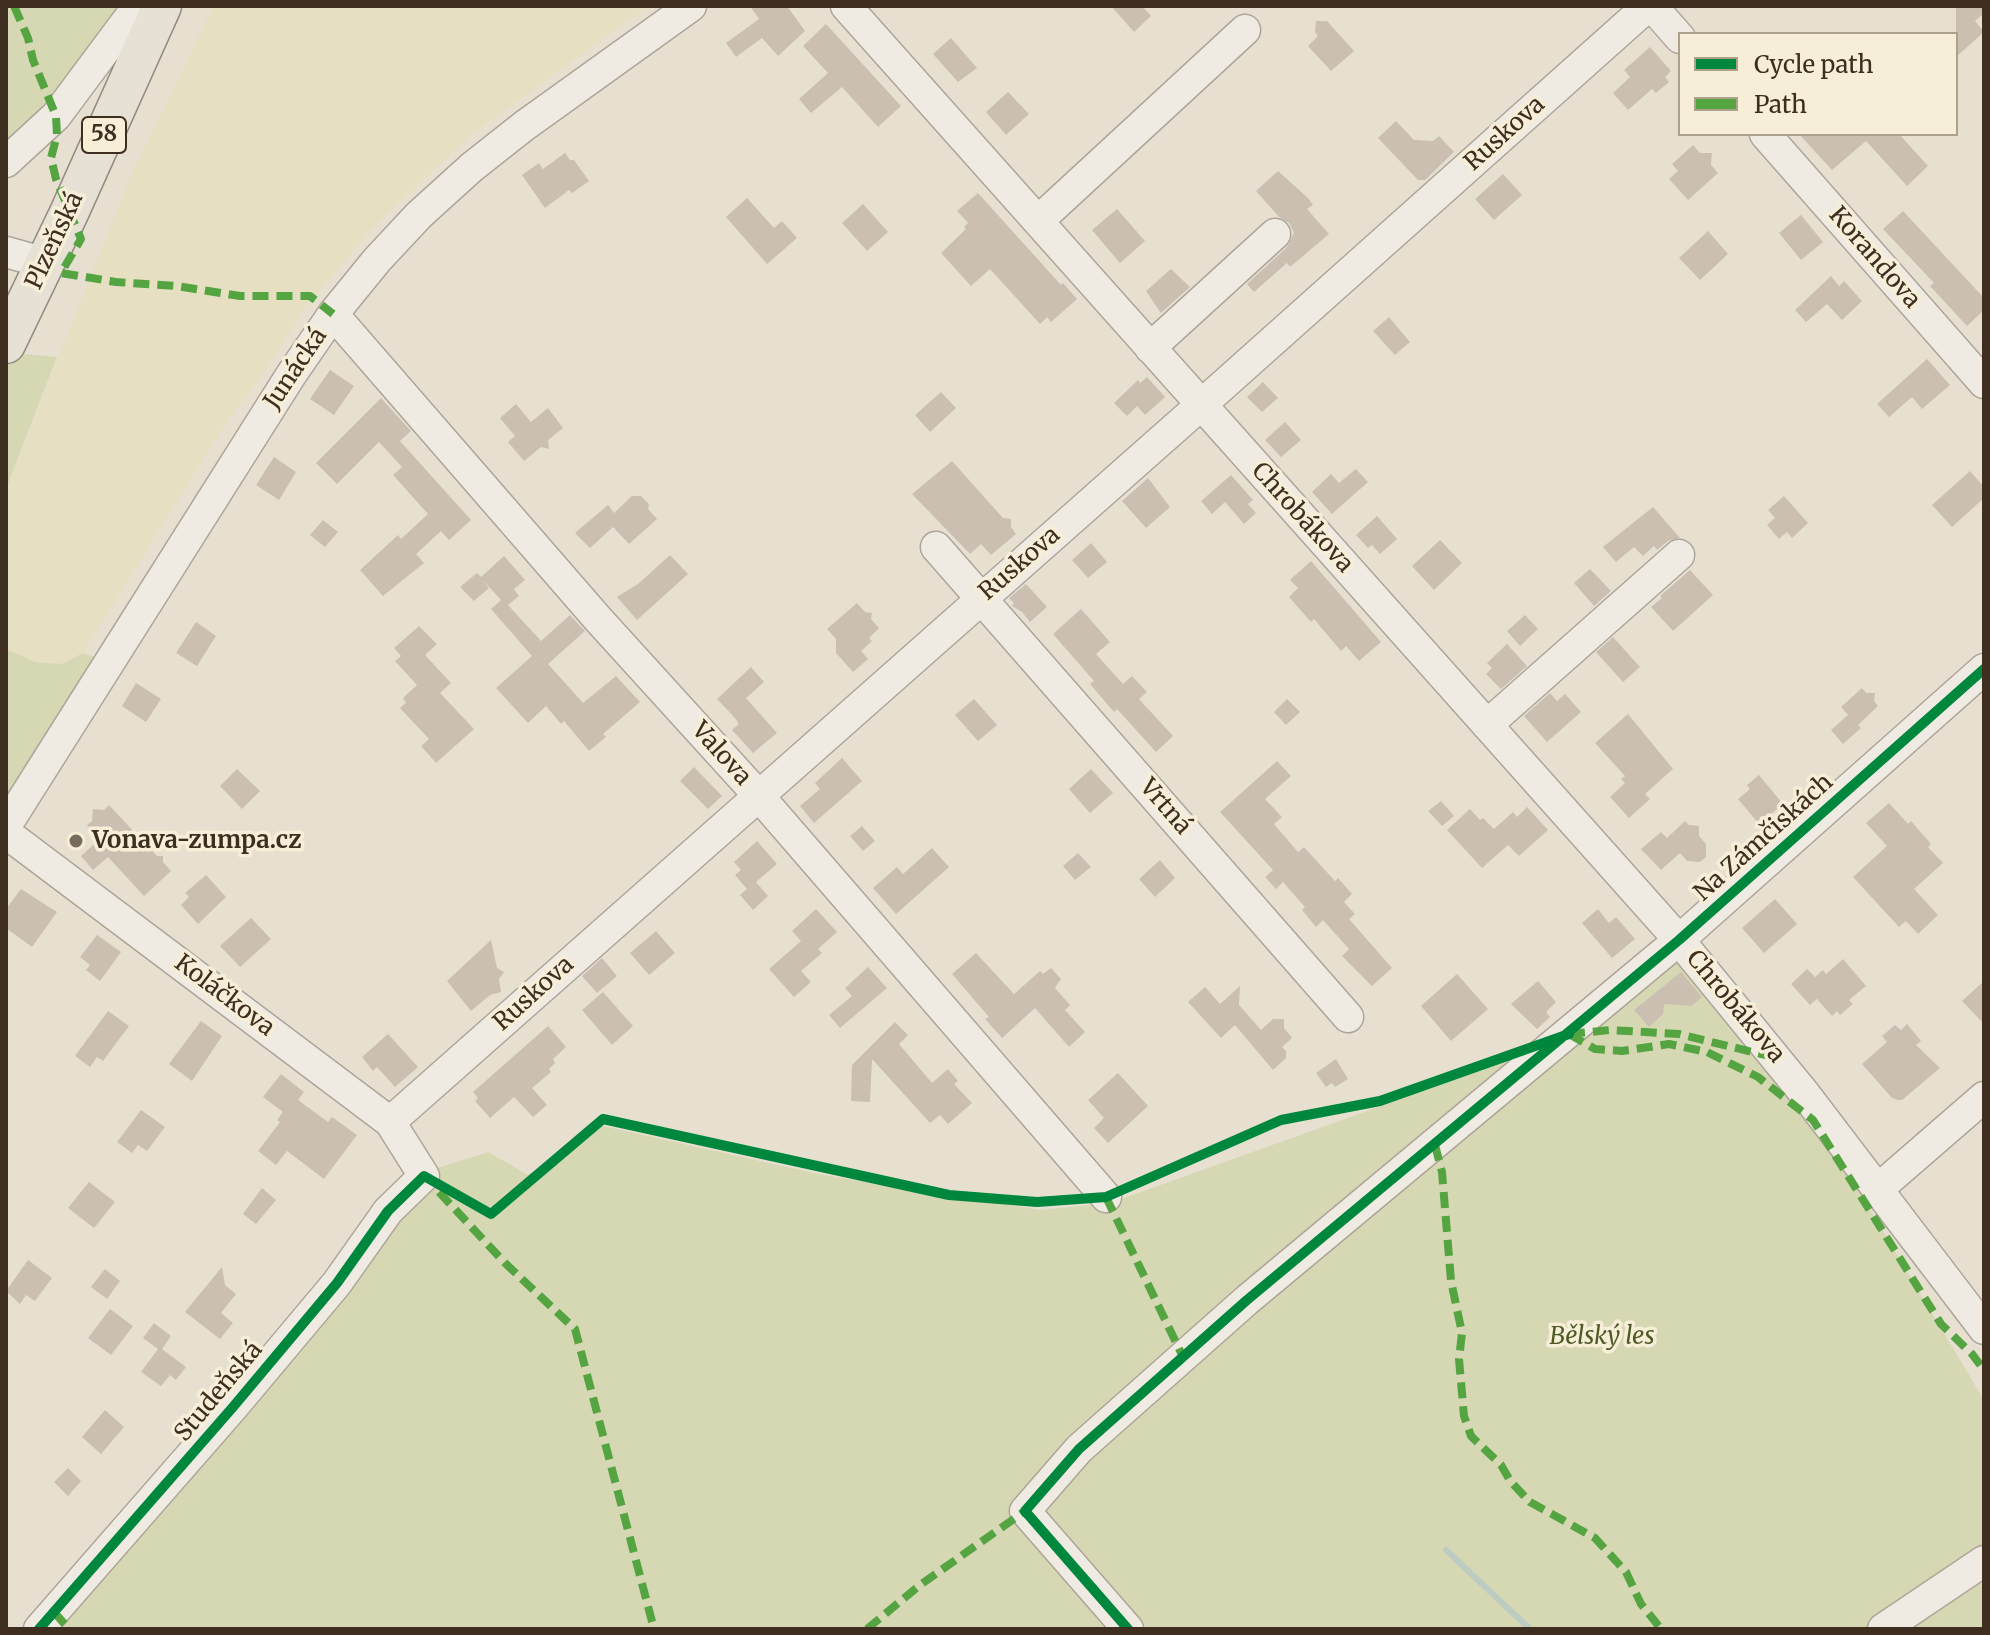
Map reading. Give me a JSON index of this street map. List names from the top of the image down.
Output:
{
  "streets": {
    "main road": ["58", "Plzeňská"],
    "street": [
      "Ruskova",
      "Korandova",
      "Junácká",
      "Chrobákova",
      "Valova",
      "Vrtná",
      "Na Zámčiskách",
      "Koláčkova",
      "Studeňská"
    ]
  },
  "crossings": [
    ["Ruskova", "Chrobákova"],
    ["Ruskova", "Valova"],
    ["Ruskova", "Vrtná"],
    ["Ruskova", "Koláčkova"],
    ["Junácká", "Valova"],
    ["Chrobákova", "Na Zámčiskách"],
    ["Koláčkova", "Studeňská"]
  ],
  "parks": ["Bělský les"],
  "places": ["Vonava-zumpa.cz"],
  "legend": ["Cycle path", "Path"]
}
